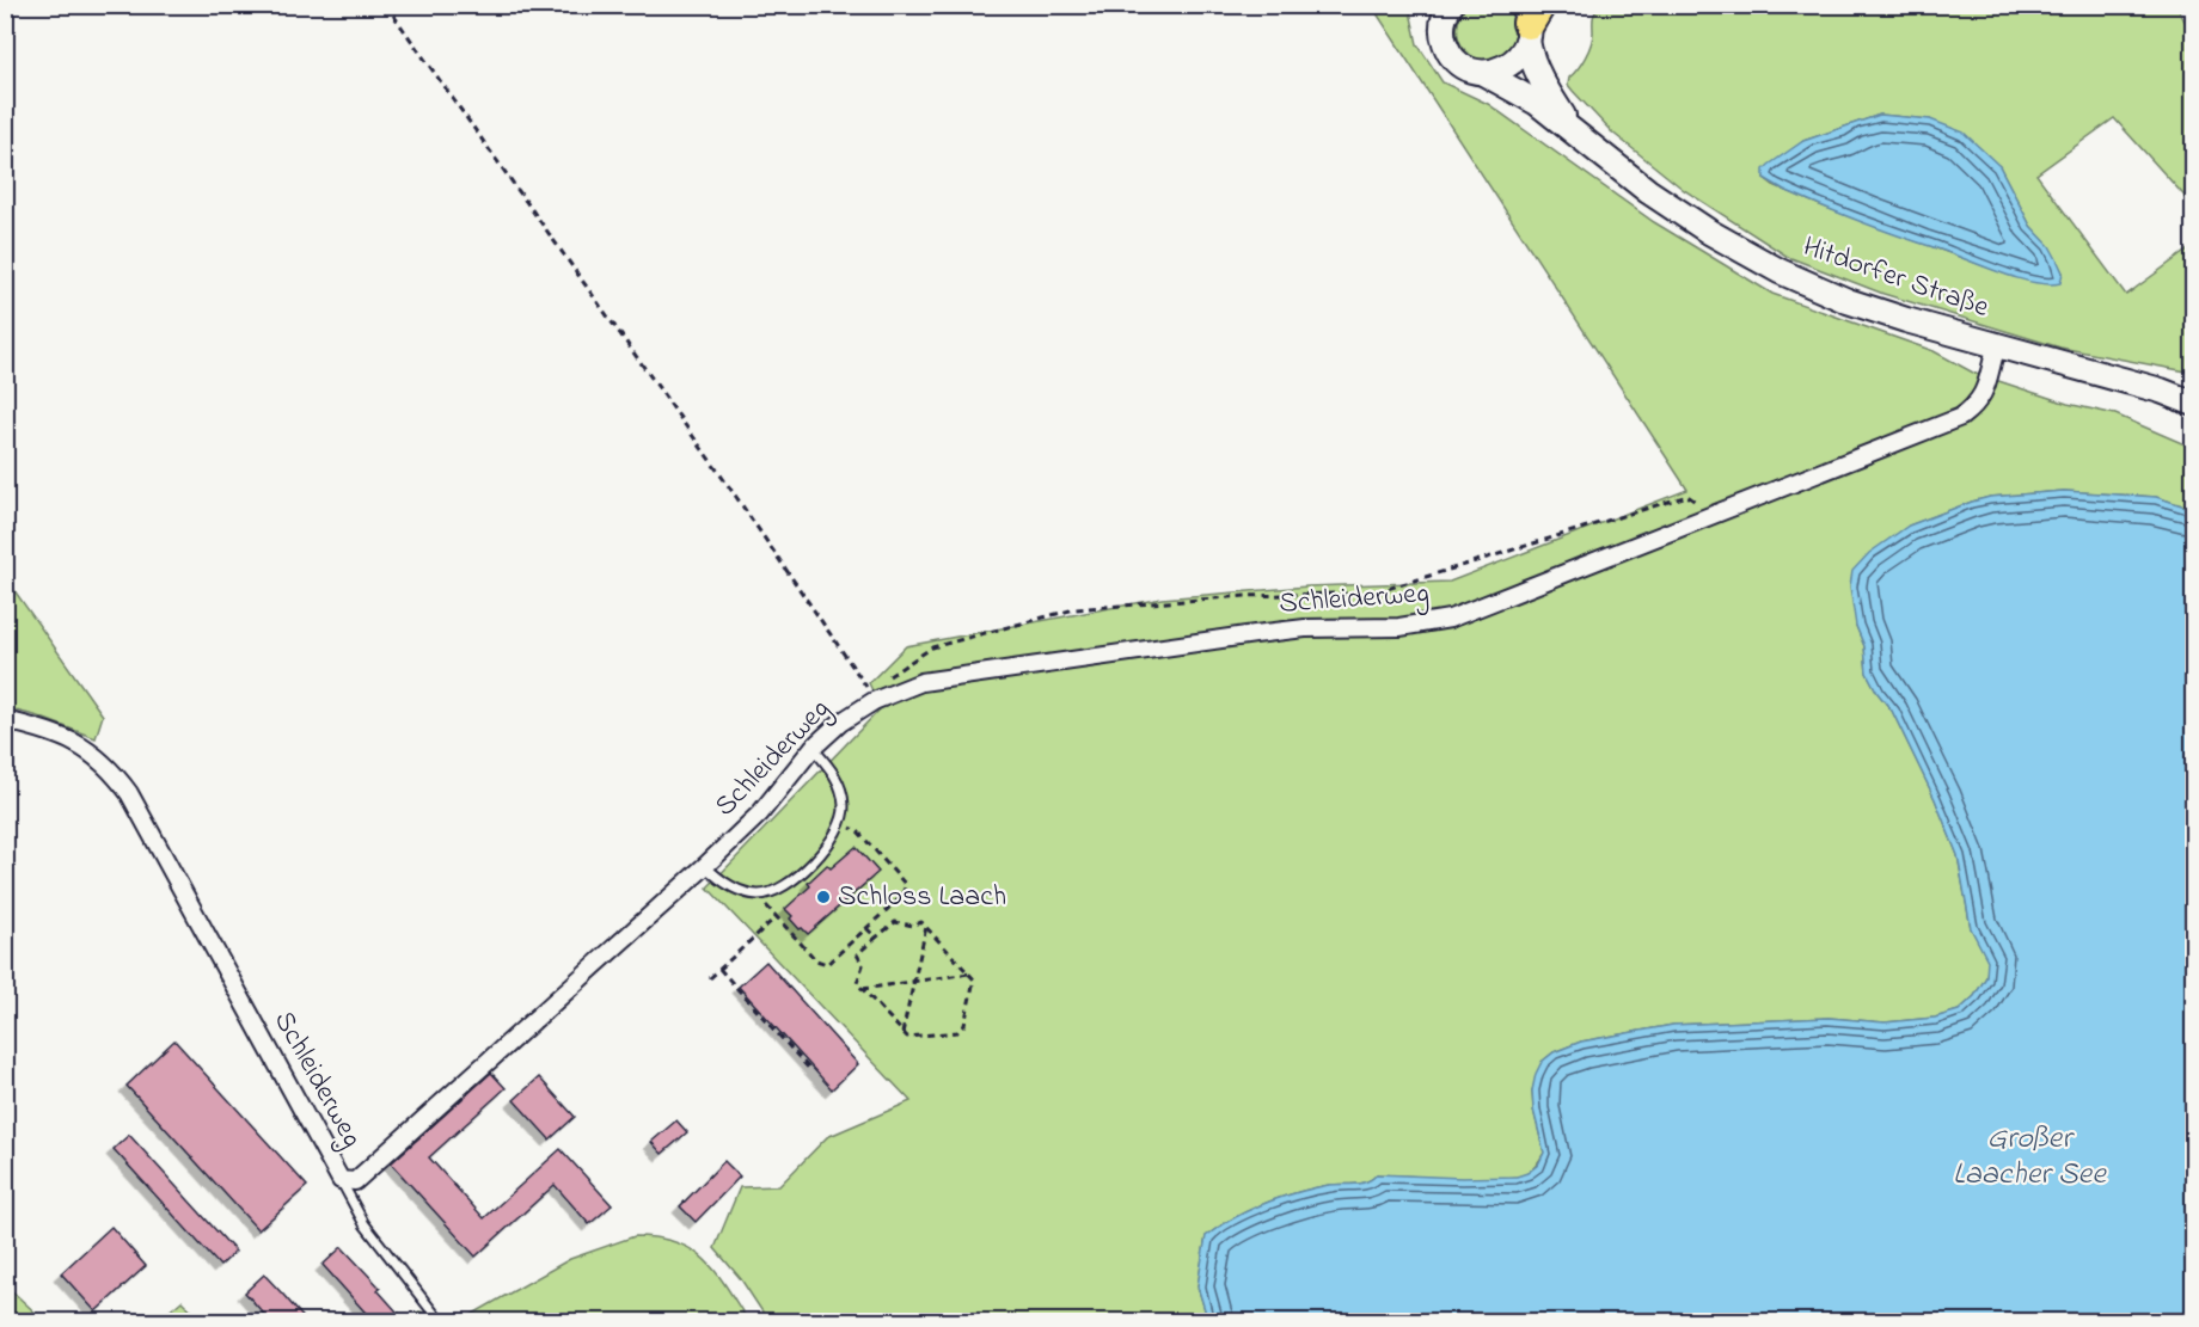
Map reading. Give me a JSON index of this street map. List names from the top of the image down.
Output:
{
  "streets": {
    "street": ["Hitdorfer Straße", "Schleiderweg"]
  },
  "crossings": [
    ["Hitdorfer Straße", "Schleiderweg"]
  ],
  "water": ["Großer Laacher See"],
  "places": ["Schloss Laach"]
}
